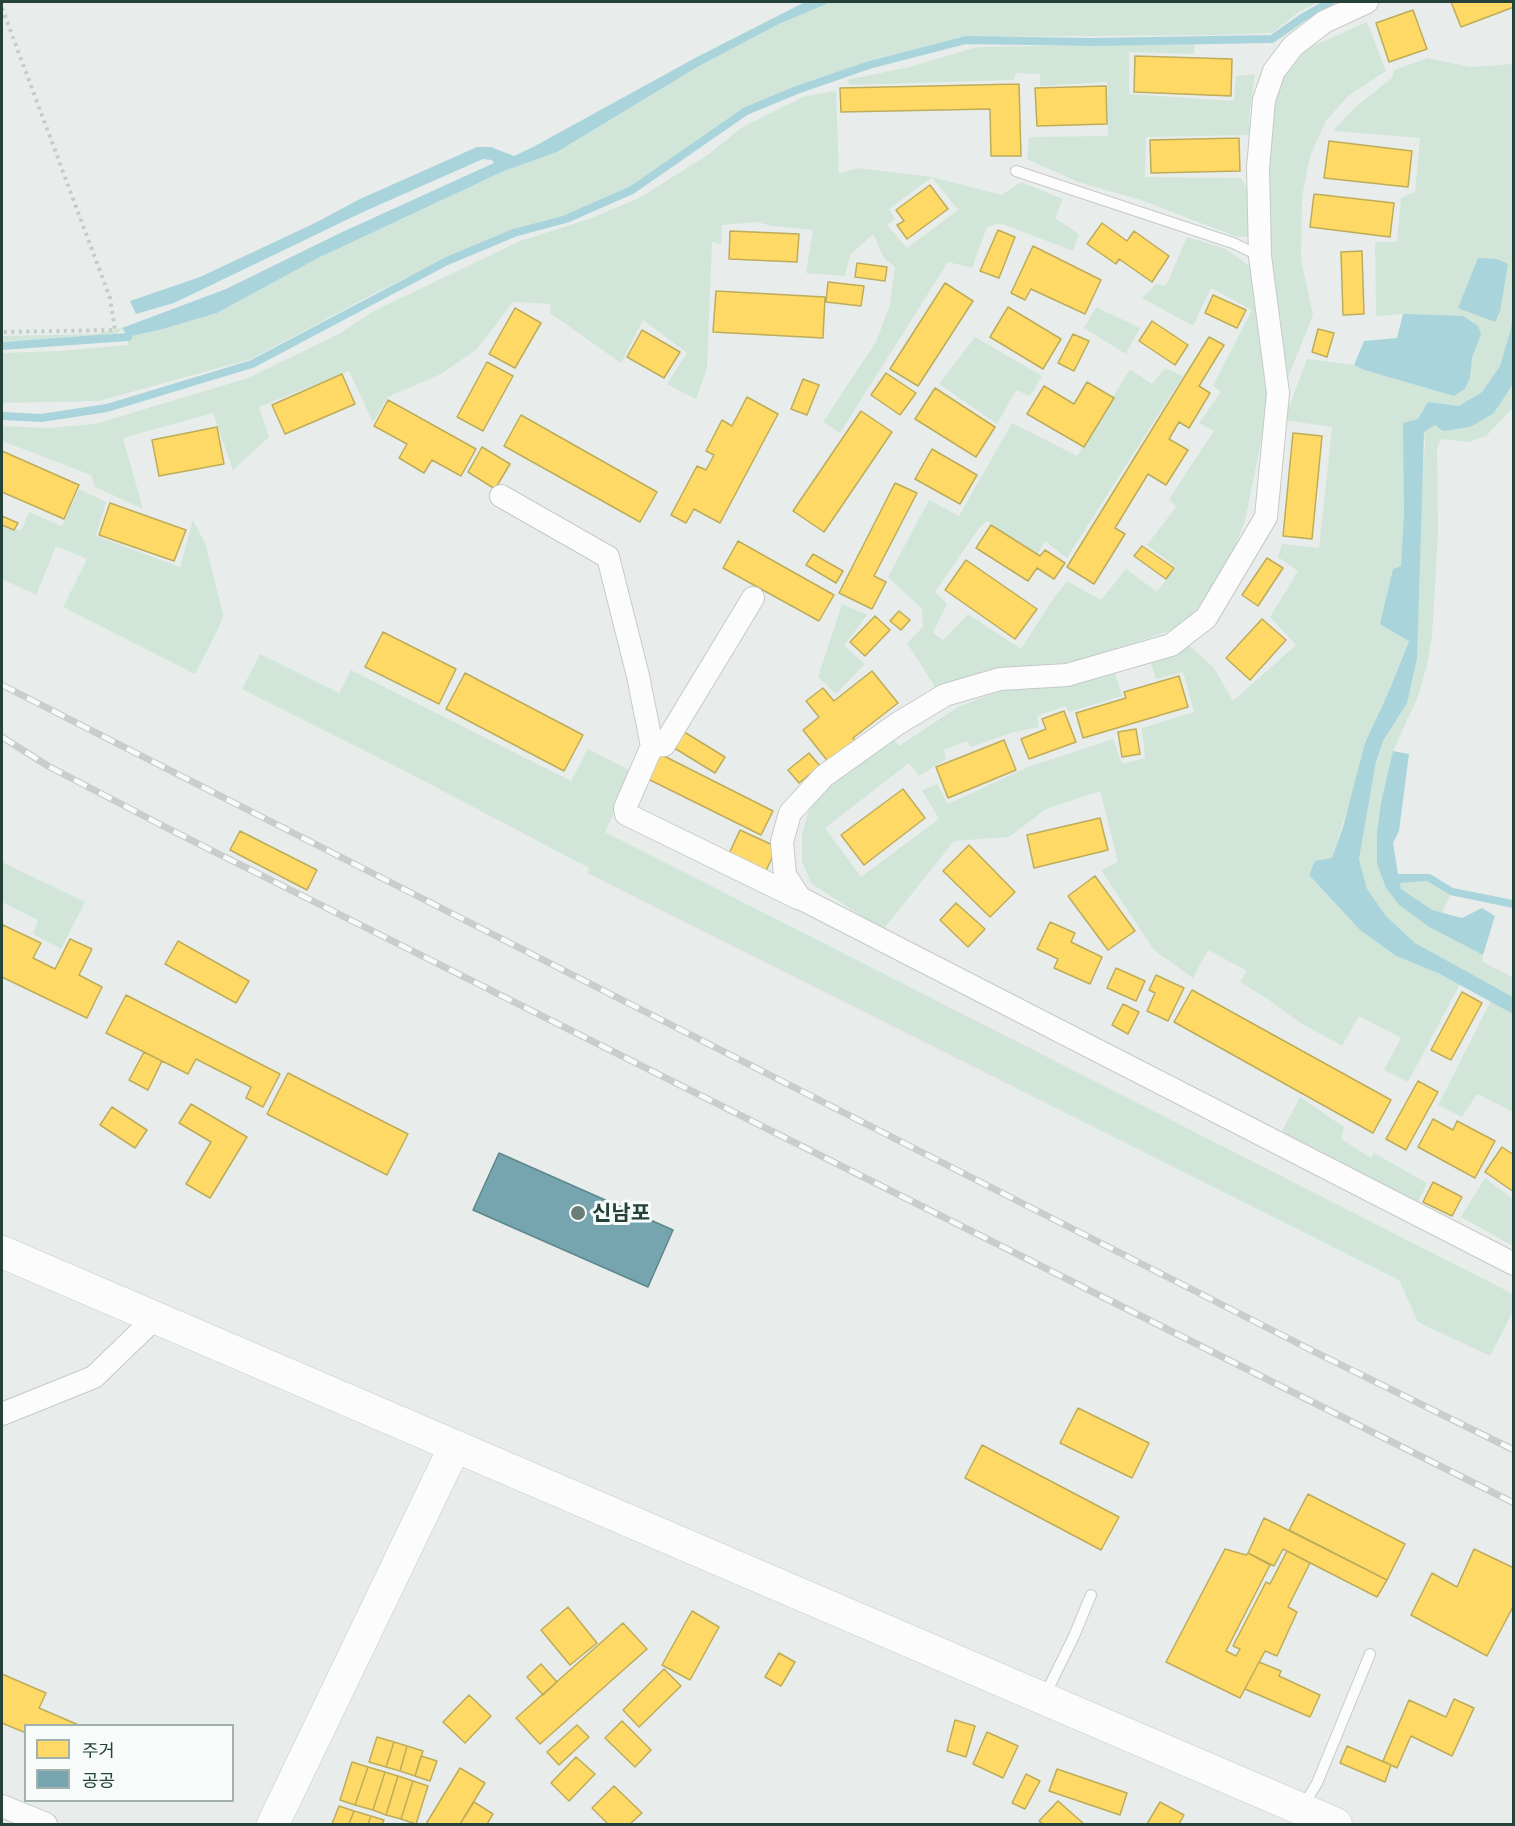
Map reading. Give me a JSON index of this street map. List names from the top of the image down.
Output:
{
  "places": ["신남포"],
  "legend": ["주거", "공공"]
}
